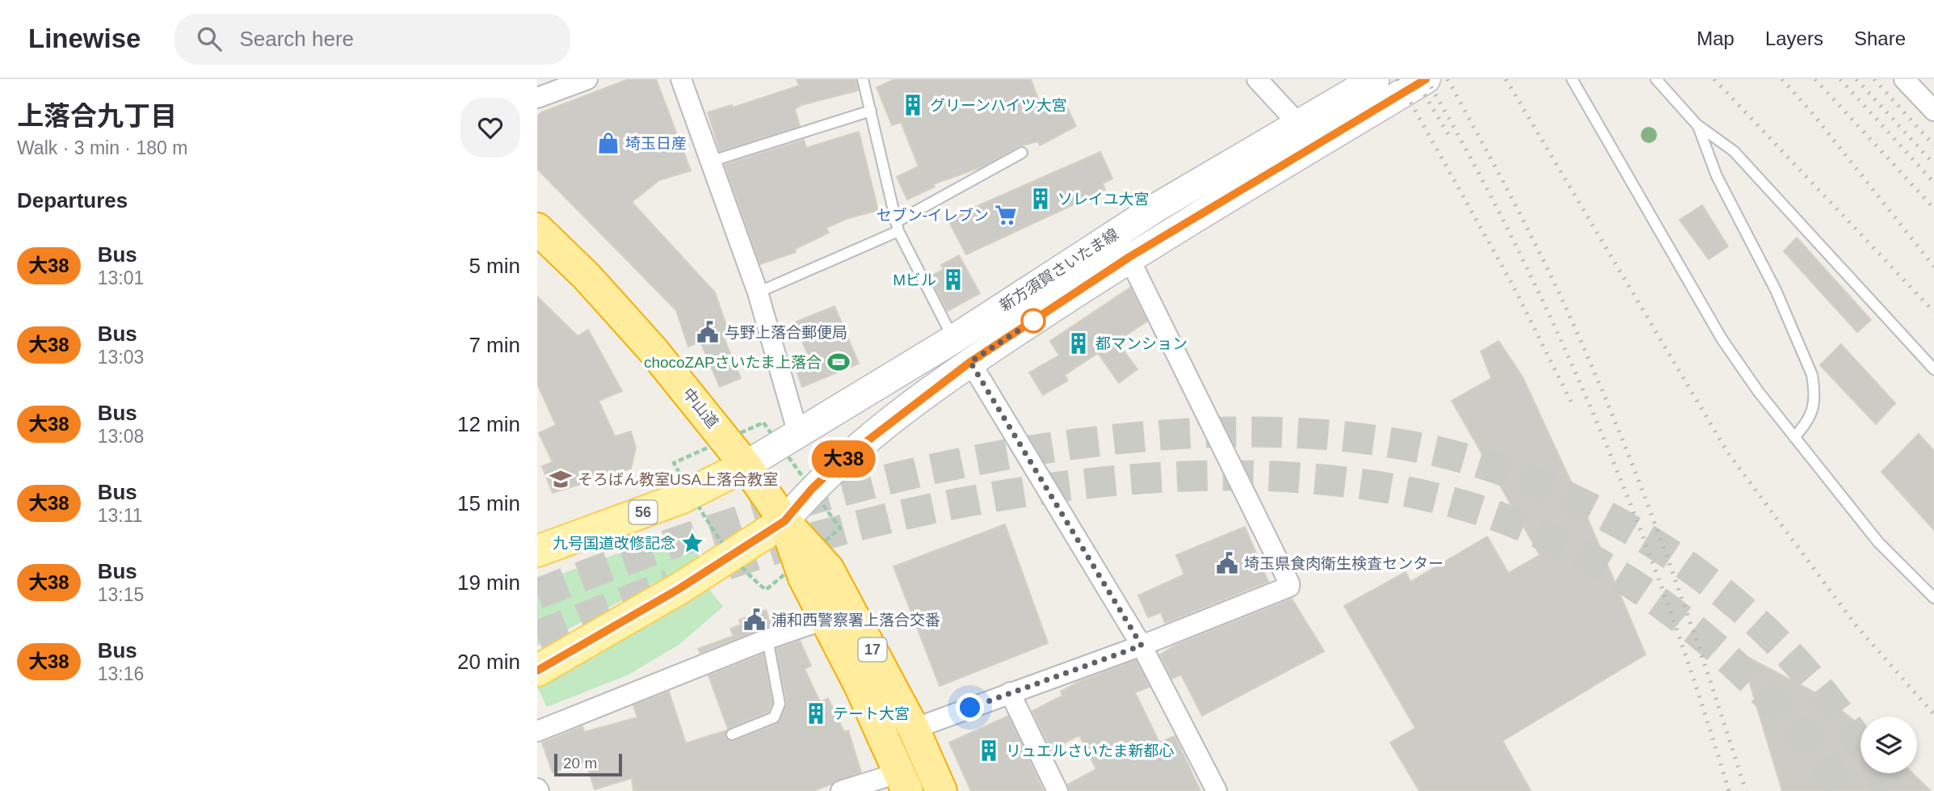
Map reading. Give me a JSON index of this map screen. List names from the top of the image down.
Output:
{
  "streets": {
    "highway": ["中山道", "17"],
    "main road": ["新方須賀さいたま線", "56"]
  },
  "crossings": [
    ["新方須賀さいたま線", "中山道"],
    ["新方須賀さいたま線", "56"],
    ["中山道", "56"]
  ],
  "places": {
    "building": [
      "グリーンハイツ大宮",
      "ソレイユ大宮",
      "Mビル",
      "都マンション",
      "テート大宮",
      "リュエルさいたま新都心"
    ],
    "shop": ["埼玉日産"],
    "supermarket": ["セブン-イレブン"],
    "public building": ["与野上落合郵便局", "埼玉県食肉衛生検査センター", "浦和西警察署上落合交番"],
    "sports": ["chocoZAPさいたま上落合"],
    "school or university": ["そろばん教室USA上落合教室"],
    "place": ["九号国道改修記念"]
  },
  "lines": ["bus line 大38"],
  "scale_bar": "20 m",
  "page": {
    "header": "Linewise",
    "search": "Search here",
    "nav": ["Map", "Layers", "Share"],
    "heading": [
      ["上落合九丁目", "Walk · 3 min · 180 m"],
      "Departures"
    ],
    "on_map": "大38",
    "list": [
      {
        "mark": "大38",
        "name": "Bus",
        "note": "13:01",
        "value": "5 min"
      },
      {
        "mark": "大38",
        "name": "Bus",
        "note": "13:03",
        "value": "7 min"
      },
      {
        "mark": "大38",
        "name": "Bus",
        "note": "13:08",
        "value": "12 min"
      },
      {
        "mark": "大38",
        "name": "Bus",
        "note": "13:11",
        "value": "15 min"
      },
      {
        "mark": "大38",
        "name": "Bus",
        "note": "13:15",
        "value": "19 min"
      },
      {
        "mark": "大38",
        "name": "Bus",
        "note": "13:16",
        "value": "20 min"
      }
    ],
    "scale": "20 m"
  }
}
